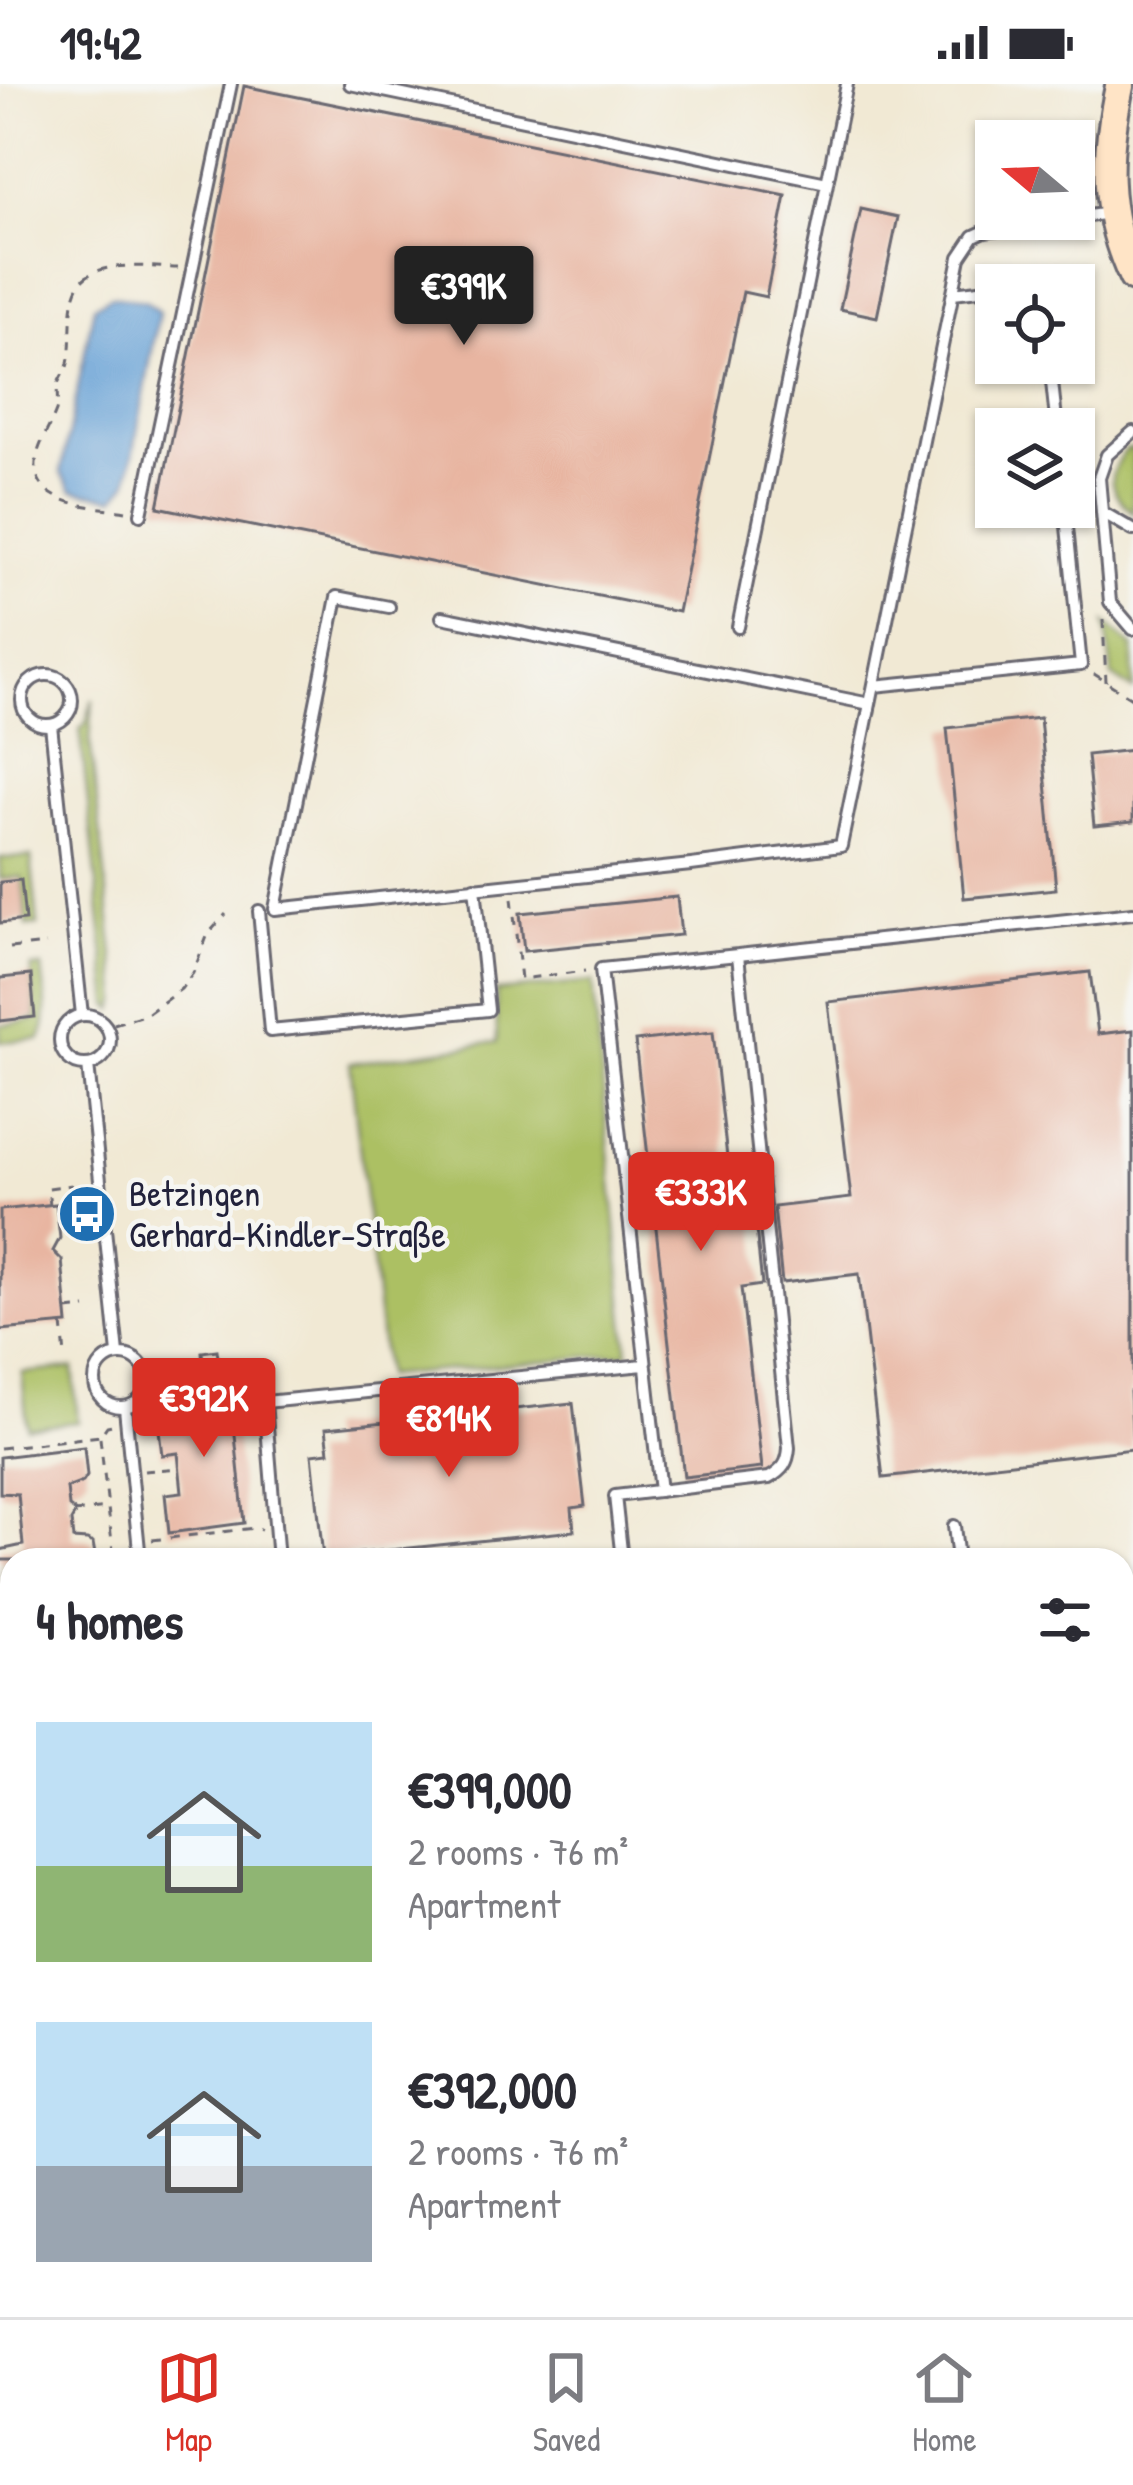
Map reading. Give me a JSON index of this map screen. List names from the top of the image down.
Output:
{
  "places": {
    "bus stop": ["Betzingen Gerhard-Kindler-Straße"]
  },
  "north": "left",
  "page": {
    "status": "19:42",
    "price": [
      "€399K",
      "€333K",
      "€392K",
      "€814K"
    ],
    "heading": "4 homes",
    "list": [
      {
        "name": "€399,000",
        "note": "2 rooms · 76 m² · Apartment"
      },
      {
        "name": "€392,000",
        "note": "2 rooms · 76 m² · Apartment"
      }
    ],
    "tabs": ["Map", "Saved", "Home"]
  }
}
